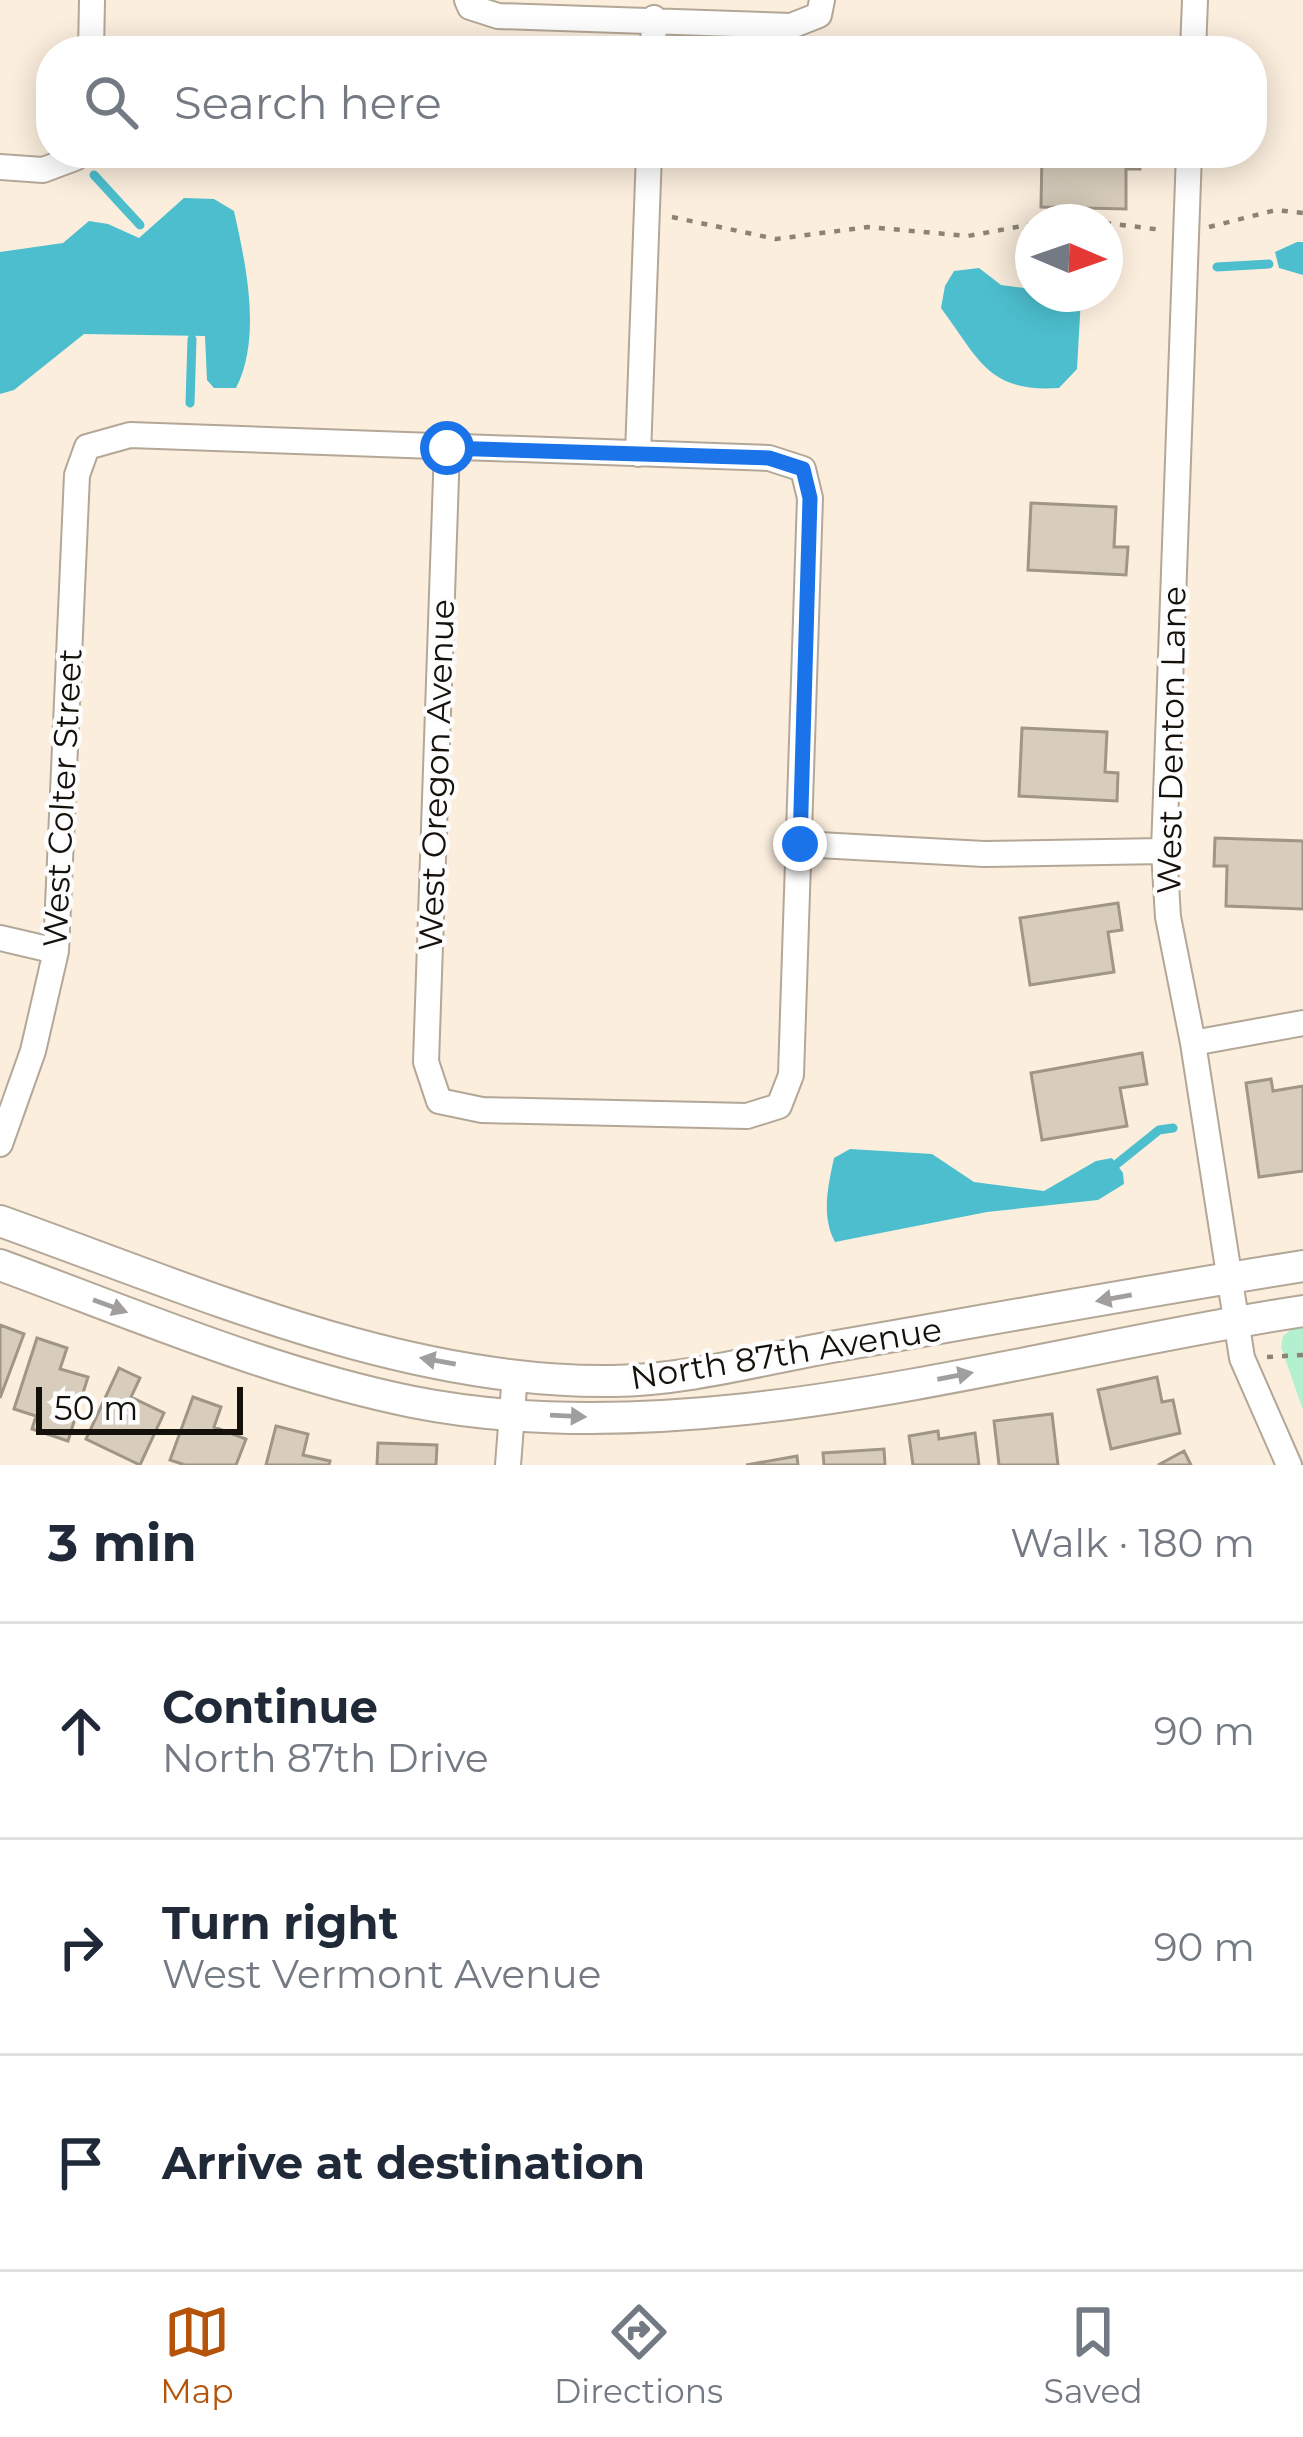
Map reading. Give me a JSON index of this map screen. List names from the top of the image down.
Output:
{
  "streets": {
    "street": [
      "West Denton Lane",
      "West Oregon Avenue",
      "West Colter Street",
      "North 87th Avenue"
    ]
  },
  "crossings": [
    ["West Denton Lane", "North 87th Avenue"],
    ["West Oregon Avenue", "West Colter Street"]
  ],
  "scale_bar": "50 m",
  "north": "right",
  "page": {
    "search": "Search here",
    "scale": "50 m",
    "heading": ["3 min", "Walk · 180 m"],
    "list": [
      ["Continue", "North 87th Drive", "90 m"],
      ["Turn right", "West Vermont Avenue", "90 m"],
      "Arrive at destination"
    ],
    "nav": ["Map", "Directions", "Saved"]
  }
}
